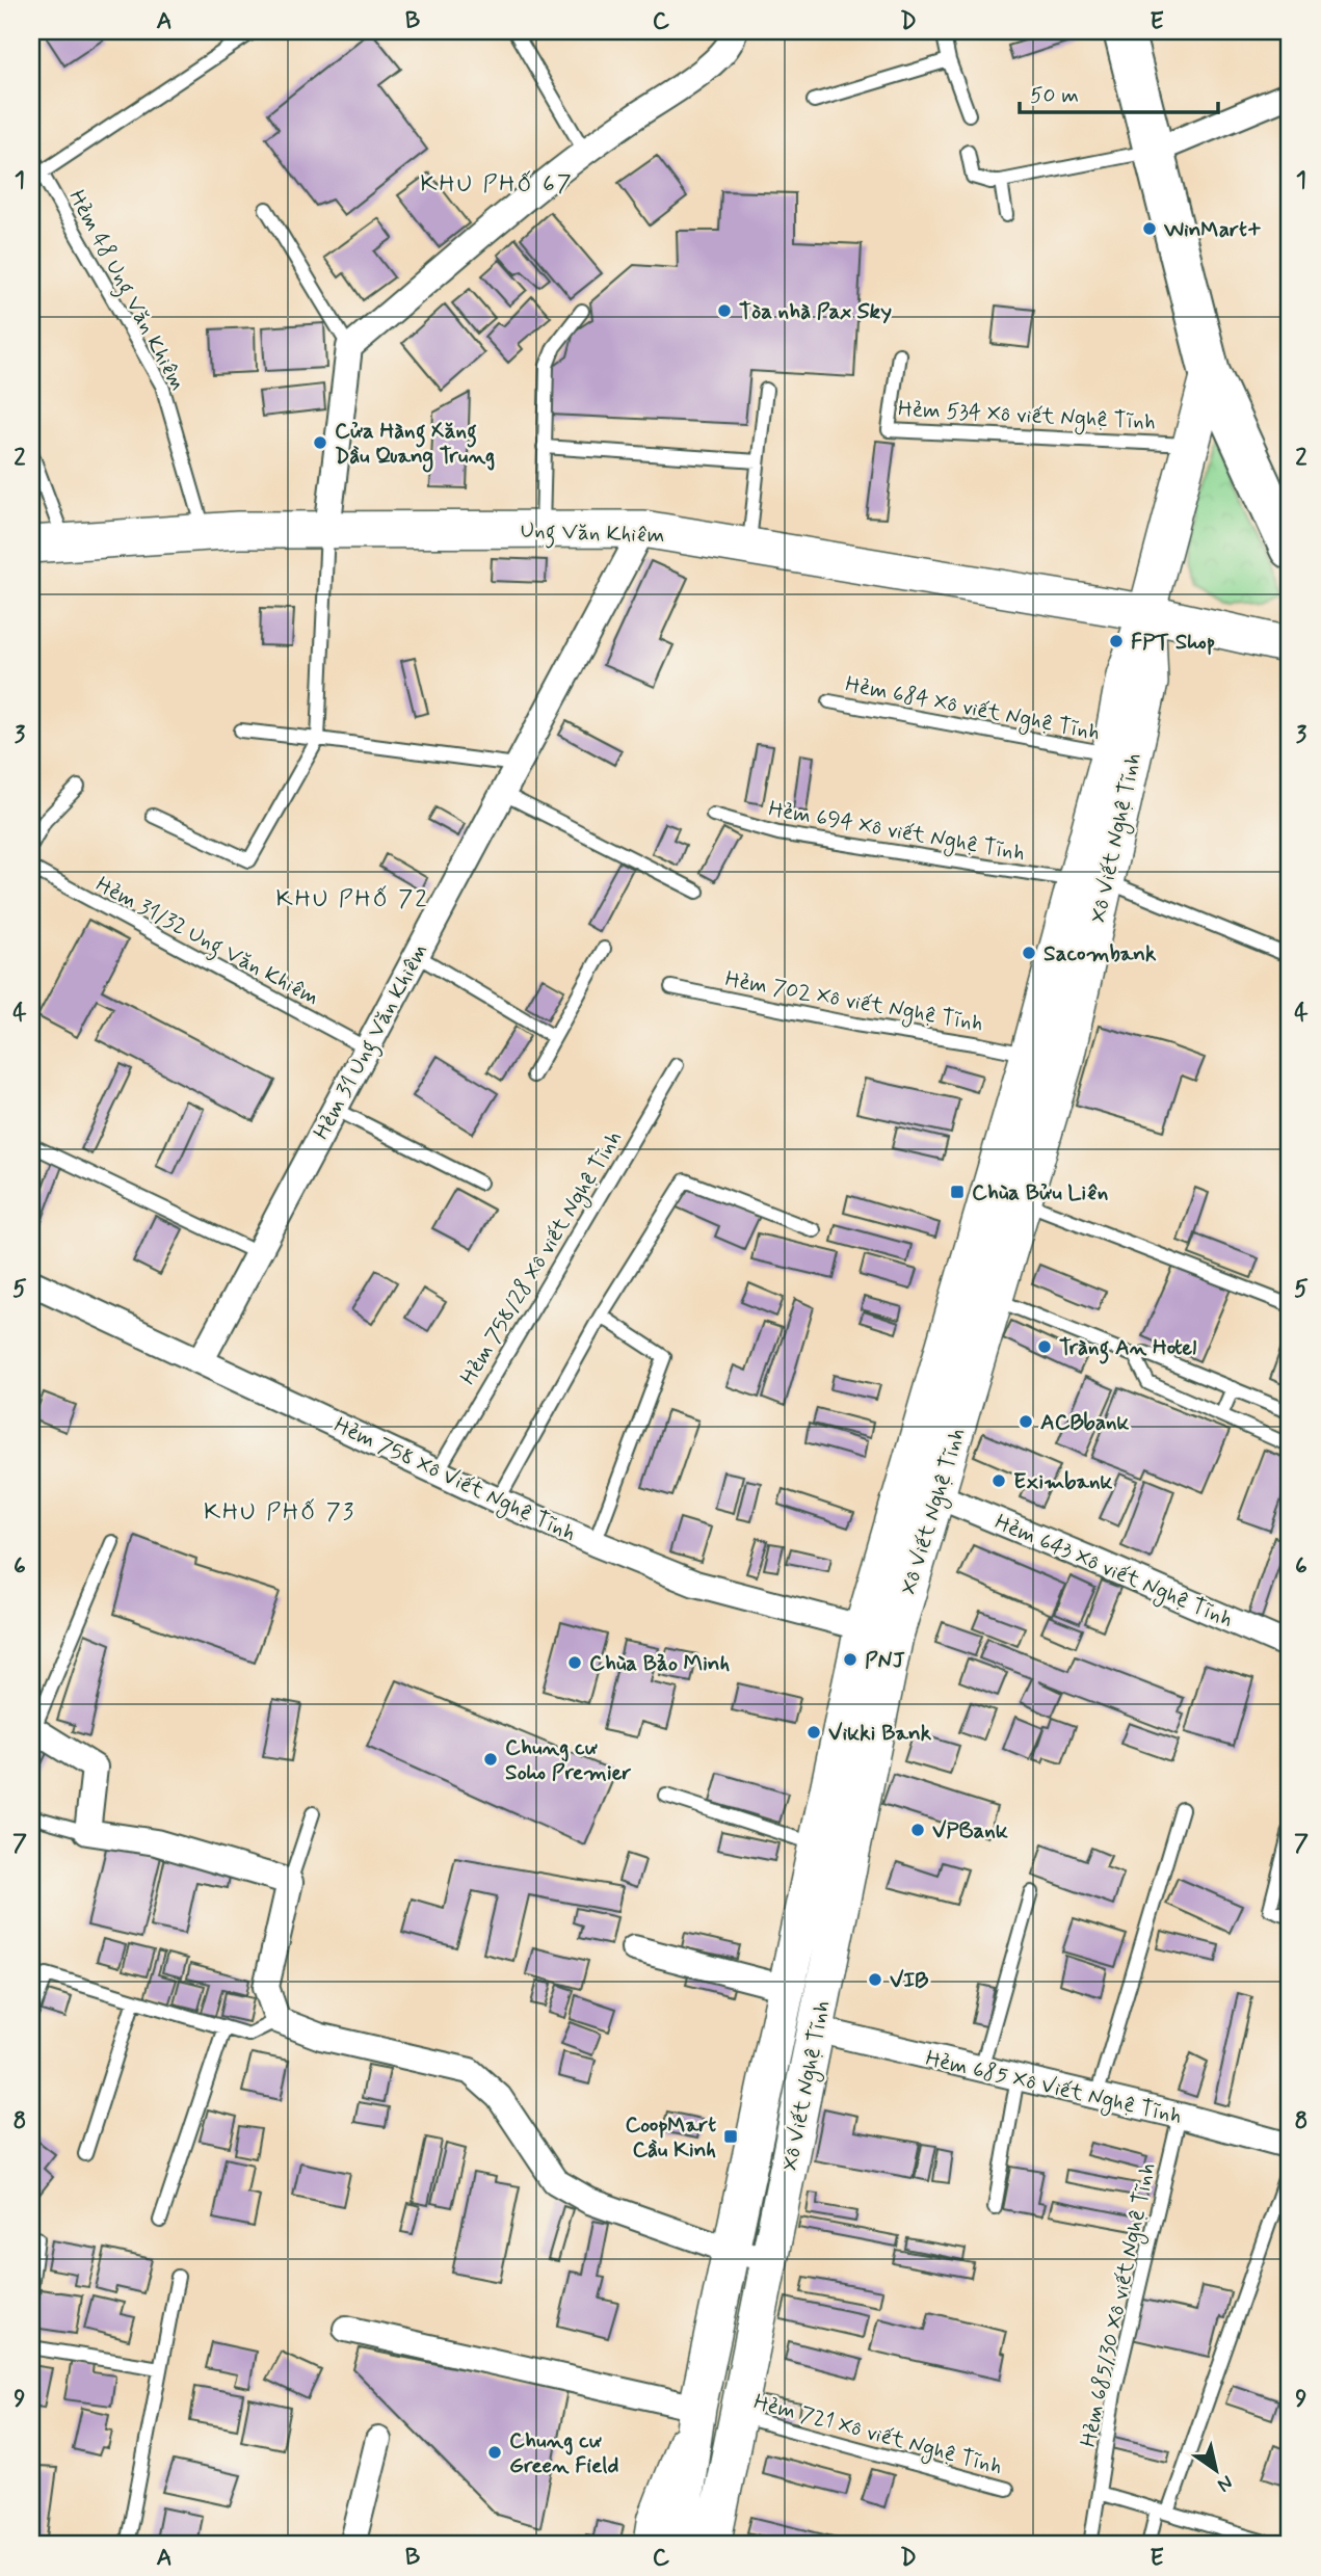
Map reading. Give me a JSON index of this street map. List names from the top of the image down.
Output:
{
  "streets": {
    "main road": ["Ung Văn Khiêm", "Xô Viết Nghệ Tĩnh"],
    "street": [
      "Hẻm 31 Ung Văn Khiêm",
      "Hẻm 758 Xô Viết Nghệ Tĩnh",
      "Hẻm 643 Xô viết Nghệ Tĩnh",
      "Hẻm 685 Xô Viết Nghệ Tĩnh"
    ],
    "lane": [
      "Hẻm 48 Ung Văn Khiêm",
      "Hẻm 534 Xô viết Nghệ Tĩnh",
      "Hẻm 684 Xô viết Nghệ Tĩnh",
      "Hẻm 694 Xô viết Nghệ Tĩnh",
      "Hẻm 31/32 Ung Văn Khiêm",
      "Hẻm 702 Xô viết Nghệ Tĩnh",
      "Hẻm 758/28 Xô viết Nghệ Tĩnh",
      "Hẻm 685/30 Xô viết Nghệ Tĩnh",
      "Hẻm 721 Xô viết Nghệ Tĩnh"
    ]
  },
  "crossings": [
    ["Hẻm 48 Ung Văn Khiêm", "Ung Văn Khiêm"],
    ["Hẻm 534 Xô viết Nghệ Tĩnh", "Xô Viết Nghệ Tĩnh"],
    ["Ung Văn Khiêm", "Xô Viết Nghệ Tĩnh"],
    ["Ung Văn Khiêm", "Hẻm 31 Ung Văn Khiêm"],
    ["Hẻm 684 Xô viết Nghệ Tĩnh", "Xô Viết Nghệ Tĩnh"],
    ["Hẻm 694 Xô viết Nghệ Tĩnh", "Xô Viết Nghệ Tĩnh"],
    ["Xô Viết Nghệ Tĩnh", "Hẻm 702 Xô viết Nghệ Tĩnh"],
    ["Xô Viết Nghệ Tĩnh", "Hẻm 758 Xô Viết Nghệ Tĩnh"],
    ["Xô Viết Nghệ Tĩnh", "Hẻm 643 Xô viết Nghệ Tĩnh"],
    ["Xô Viết Nghệ Tĩnh", "Hẻm 685 Xô Viết Nghệ Tĩnh"],
    ["Xô Viết Nghệ Tĩnh", "Hẻm 721 Xô viết Nghệ Tĩnh"],
    ["Hẻm 31/32 Ung Văn Khiêm", "Hẻm 31 Ung Văn Khiêm"],
    ["Hẻm 31 Ung Văn Khiêm", "Hẻm 758 Xô Viết Nghệ Tĩnh"],
    ["Hẻm 758/28 Xô viết Nghệ Tĩnh", "Hẻm 758 Xô Viết Nghệ Tĩnh"],
    ["Hẻm 685 Xô Viết Nghệ Tĩnh", "Hẻm 685/30 Xô viết Nghệ Tĩnh"]
  ],
  "districts": ["KHU PHỐ 67", "KHU PHỐ 72", "KHU PHỐ 73"],
  "places": {
    "other": [
      "WinMart+",
      "Tòa nhà Pax Sky",
      "Cửa Hàng Xăng Dầu Quang Trung",
      "FPT Shop",
      "Sacombank",
      "Tràng An Hotel",
      "ACBbank",
      "Eximbank",
      "PNJ",
      "Chùa Bảo Minh",
      "Vikki Bank",
      "Chung cư Soho Premier",
      "VPBank",
      "VIB",
      "Chung cư Green Field"
    ],
    "transit": ["Chùa Bửu Liên", "CoopMart Cầu Kinh"]
  },
  "scale_bar": "50 m",
  "north": "bottom right",
  "grid": {
    "columns": [
      "A",
      "B",
      "C",
      "D",
      "E"
    ],
    "rows": [
      "1",
      "2",
      "3",
      "4",
      "5",
      "6",
      "7",
      "8",
      "9"
    ]
  }
}
